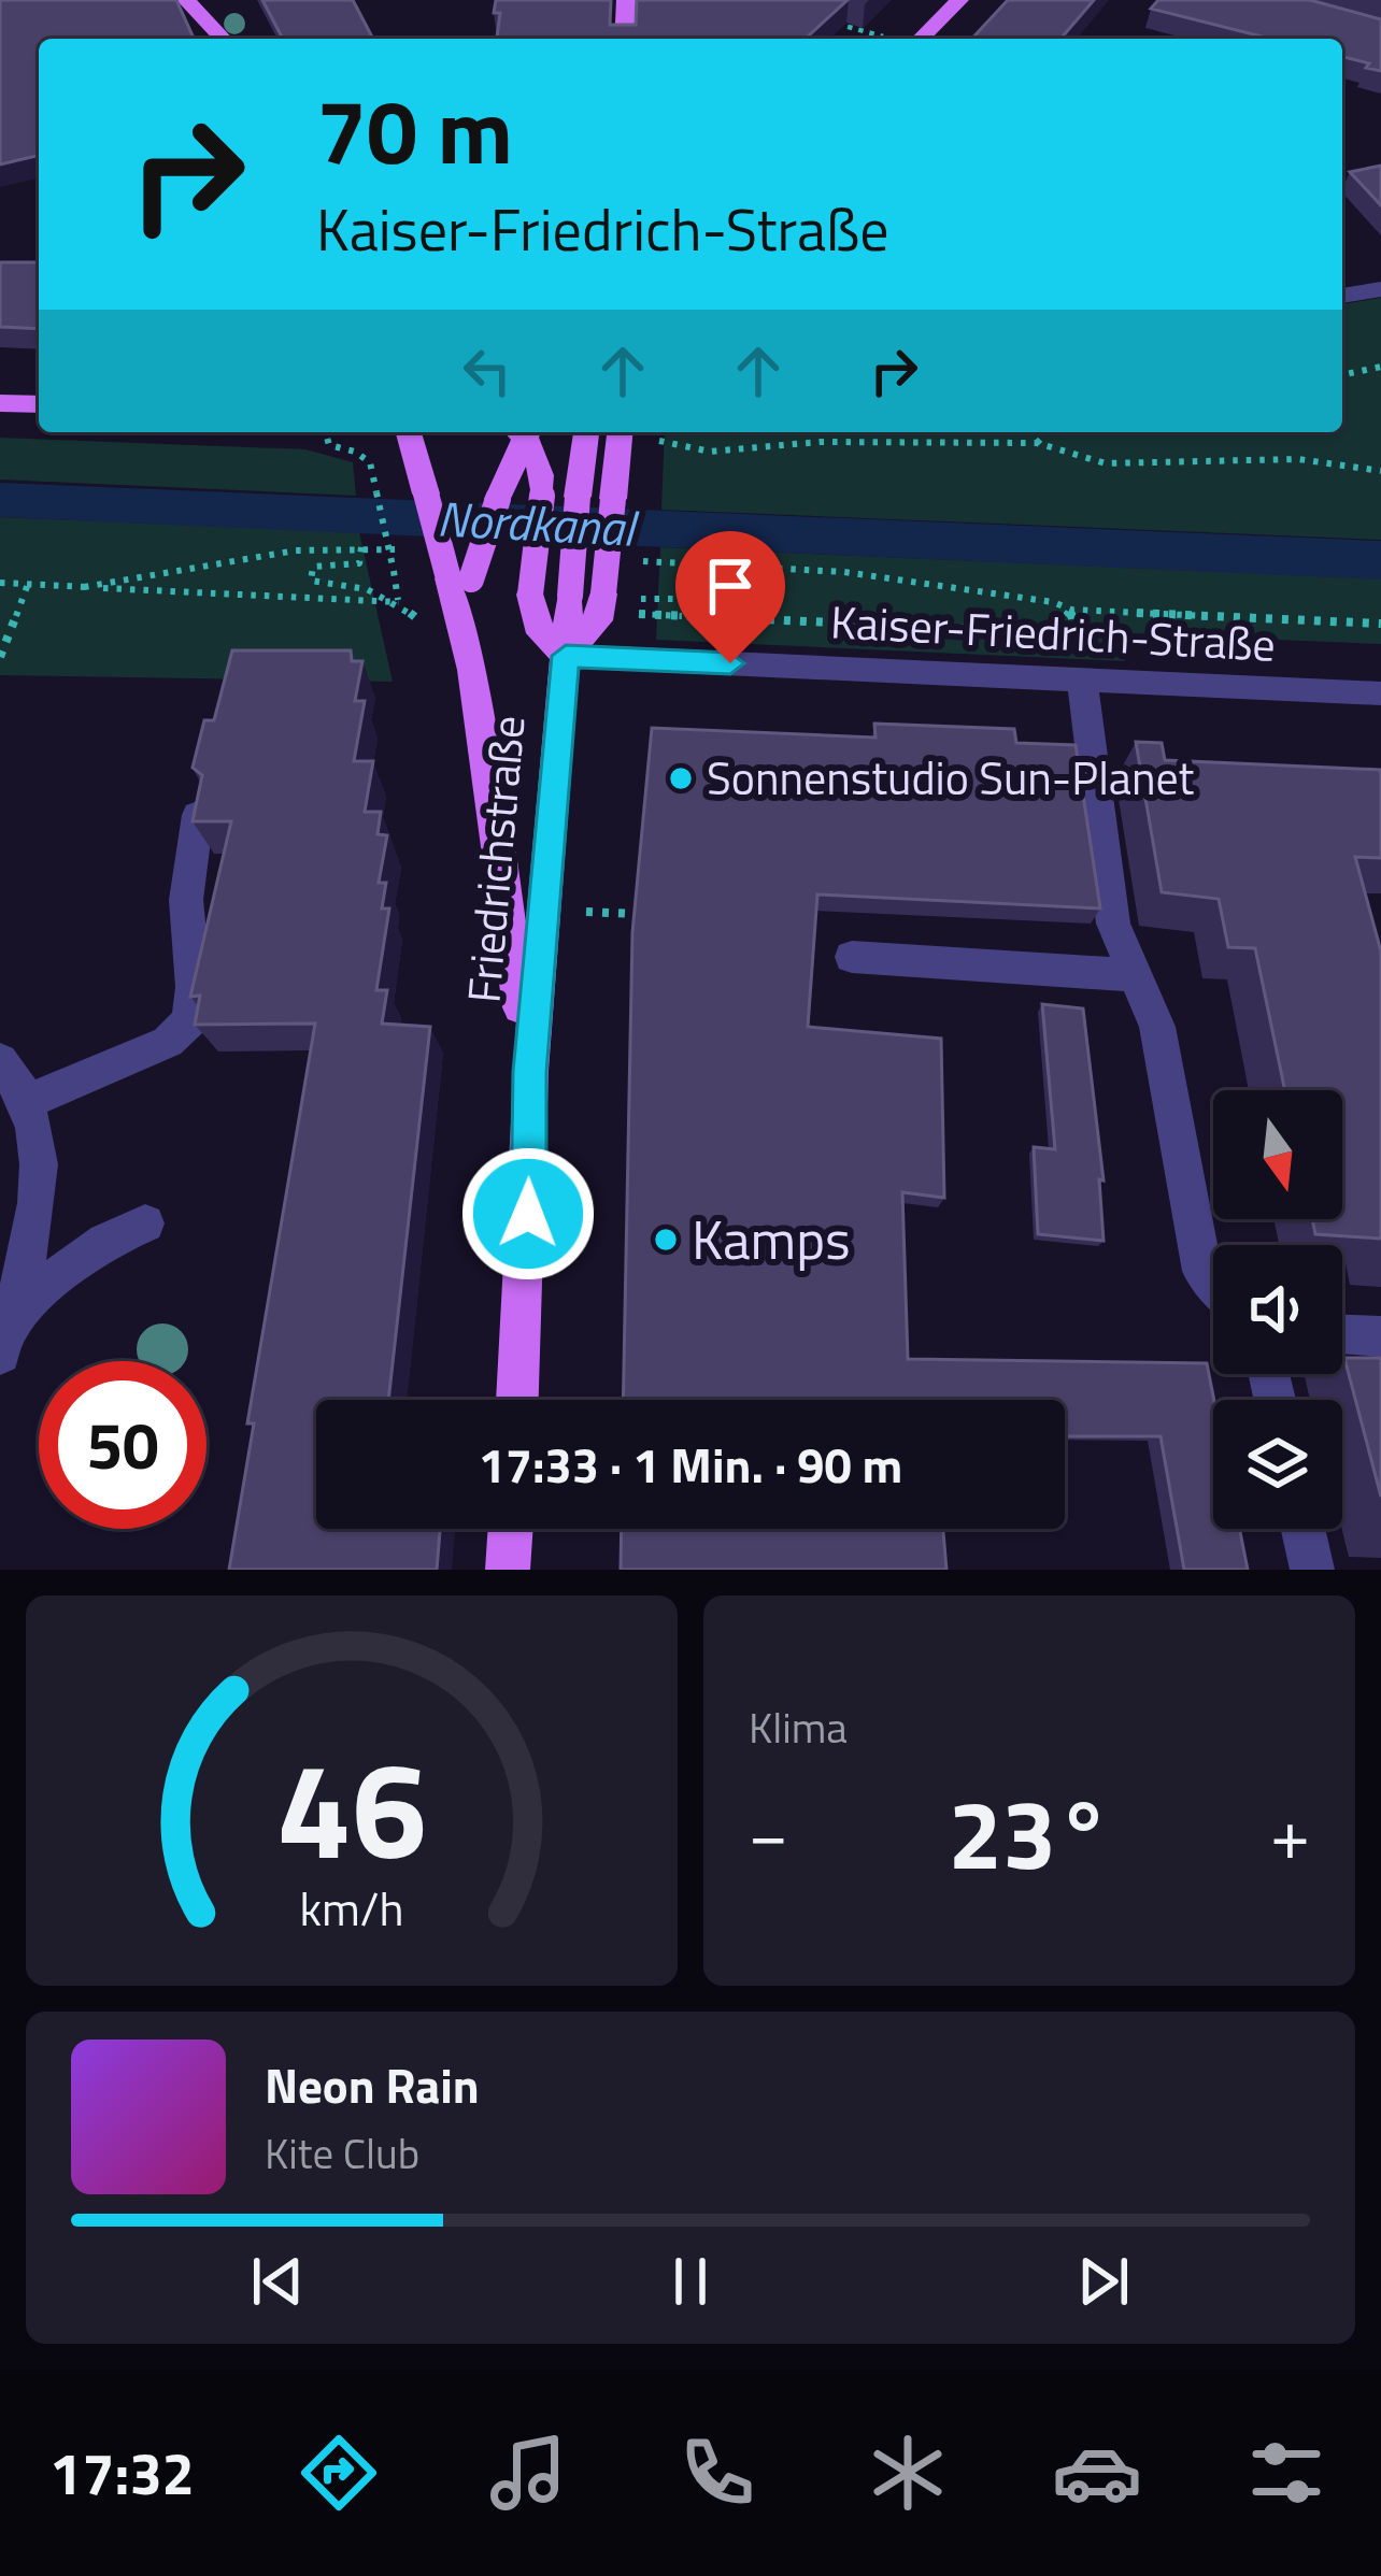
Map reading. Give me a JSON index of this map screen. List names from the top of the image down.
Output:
{
  "streets": {
    "main road": ["Friedrichstraße"],
    "street": ["Kaiser-Friedrich-Straße"]
  },
  "crossings": [
    ["Kaiser-Friedrich-Straße", "Friedrichstraße"]
  ],
  "water": ["Nordkanal"],
  "places": ["Sonnenstudio Sun-Planet", "Kamps"],
  "north": "bottom",
  "page": {
    "turn": ["70 m", "Kaiser-Friedrich-Straße"],
    "limit": "50",
    "trip": "17:33 · 1 Min. · 90 m",
    "tile": "Klima",
    "heat": ["−", "23°", "+"],
    "song": ["Neon Rain", "Kite Club"],
    "tabs": "17:32",
    "gauge": ["46", "km/h"]
  }
}
